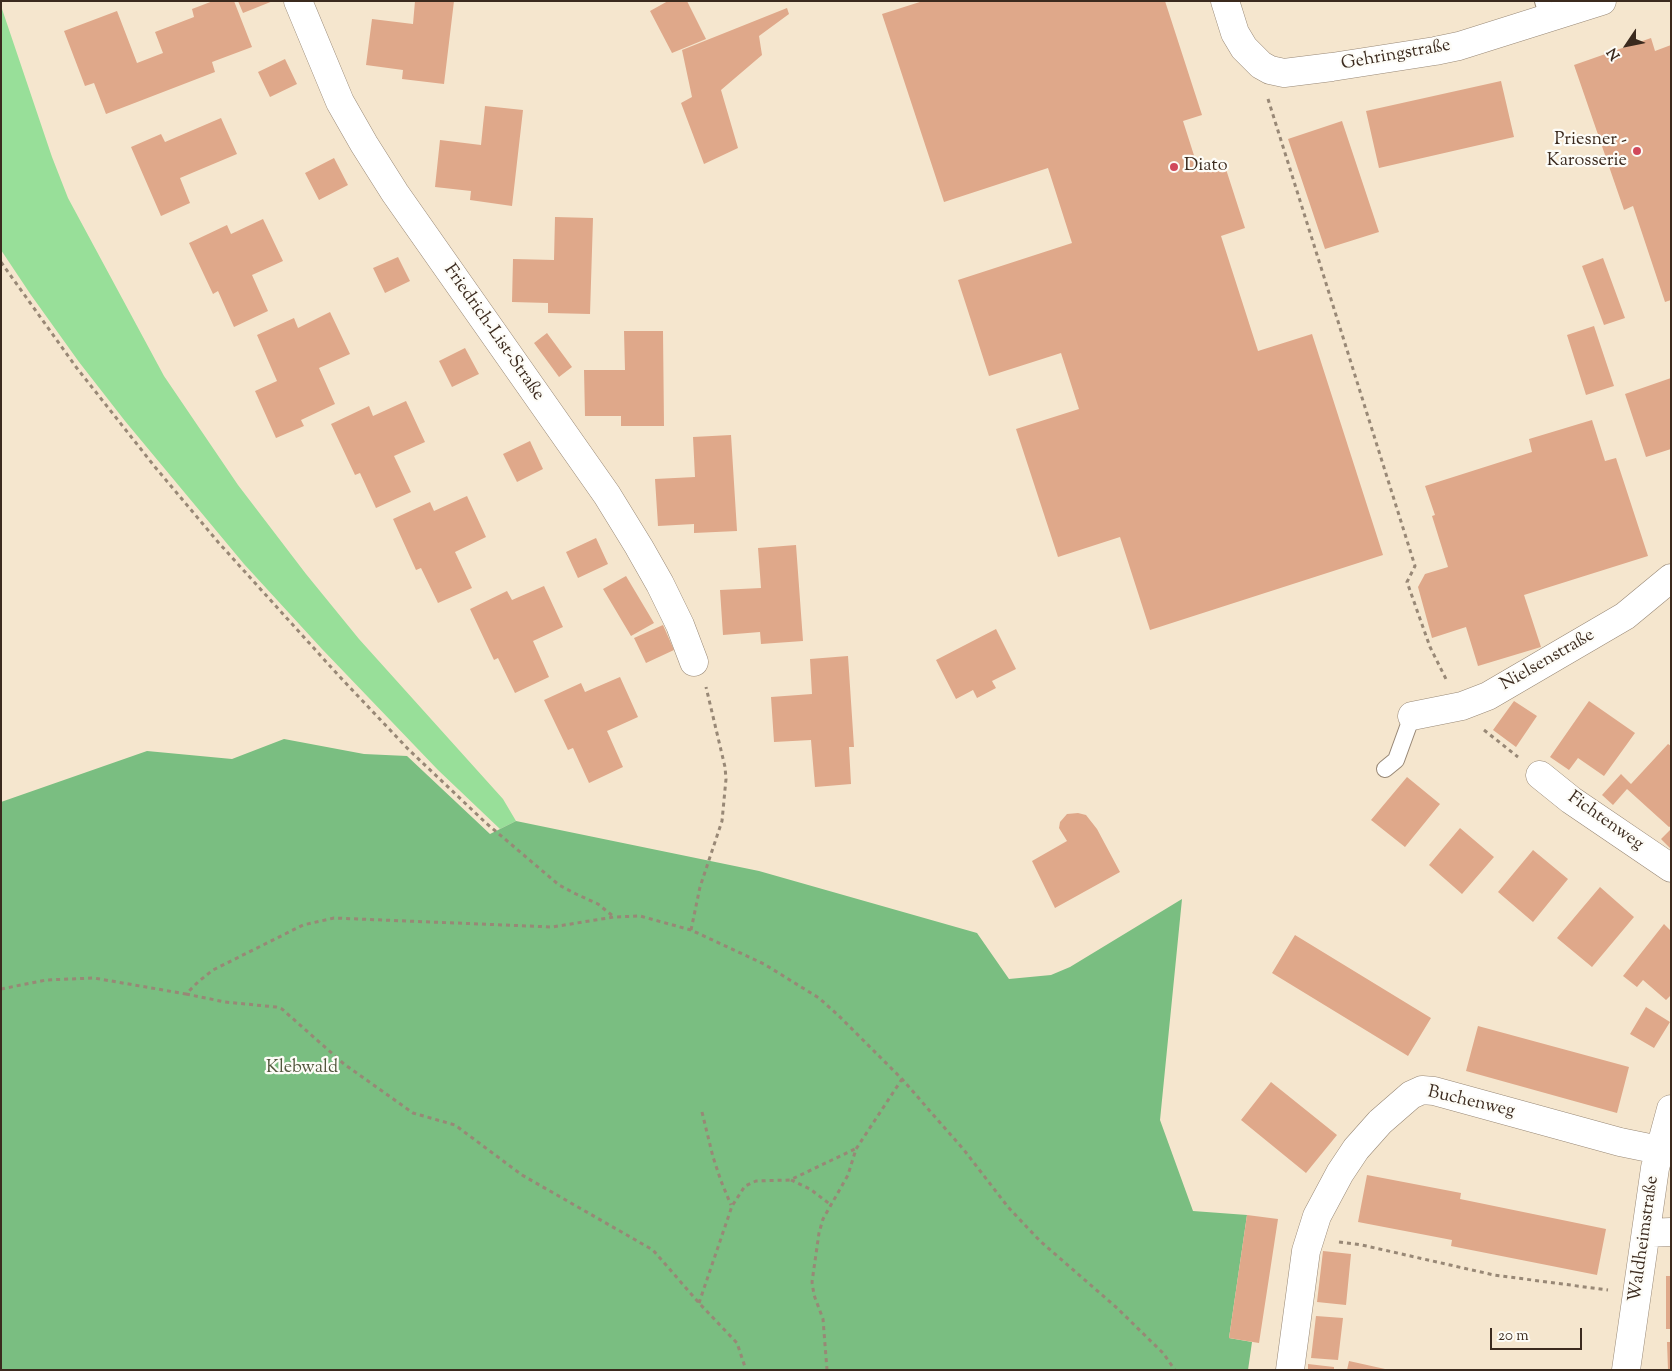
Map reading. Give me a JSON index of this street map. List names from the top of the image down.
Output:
{
  "streets": {
    "street": [
      "Gehringstraße",
      "Friedrich-List-Straße",
      "Nielsenstraße",
      "Fichtenweg",
      "Buchenweg",
      "Waldheimstraße"
    ]
  },
  "crossings": [
    ["Buchenweg", "Waldheimstraße"]
  ],
  "parks": ["Klebwald"],
  "places": ["Priesner - Karosserie", "Diato"],
  "scale_bar": "20 m",
  "north": "bottom left"
}
